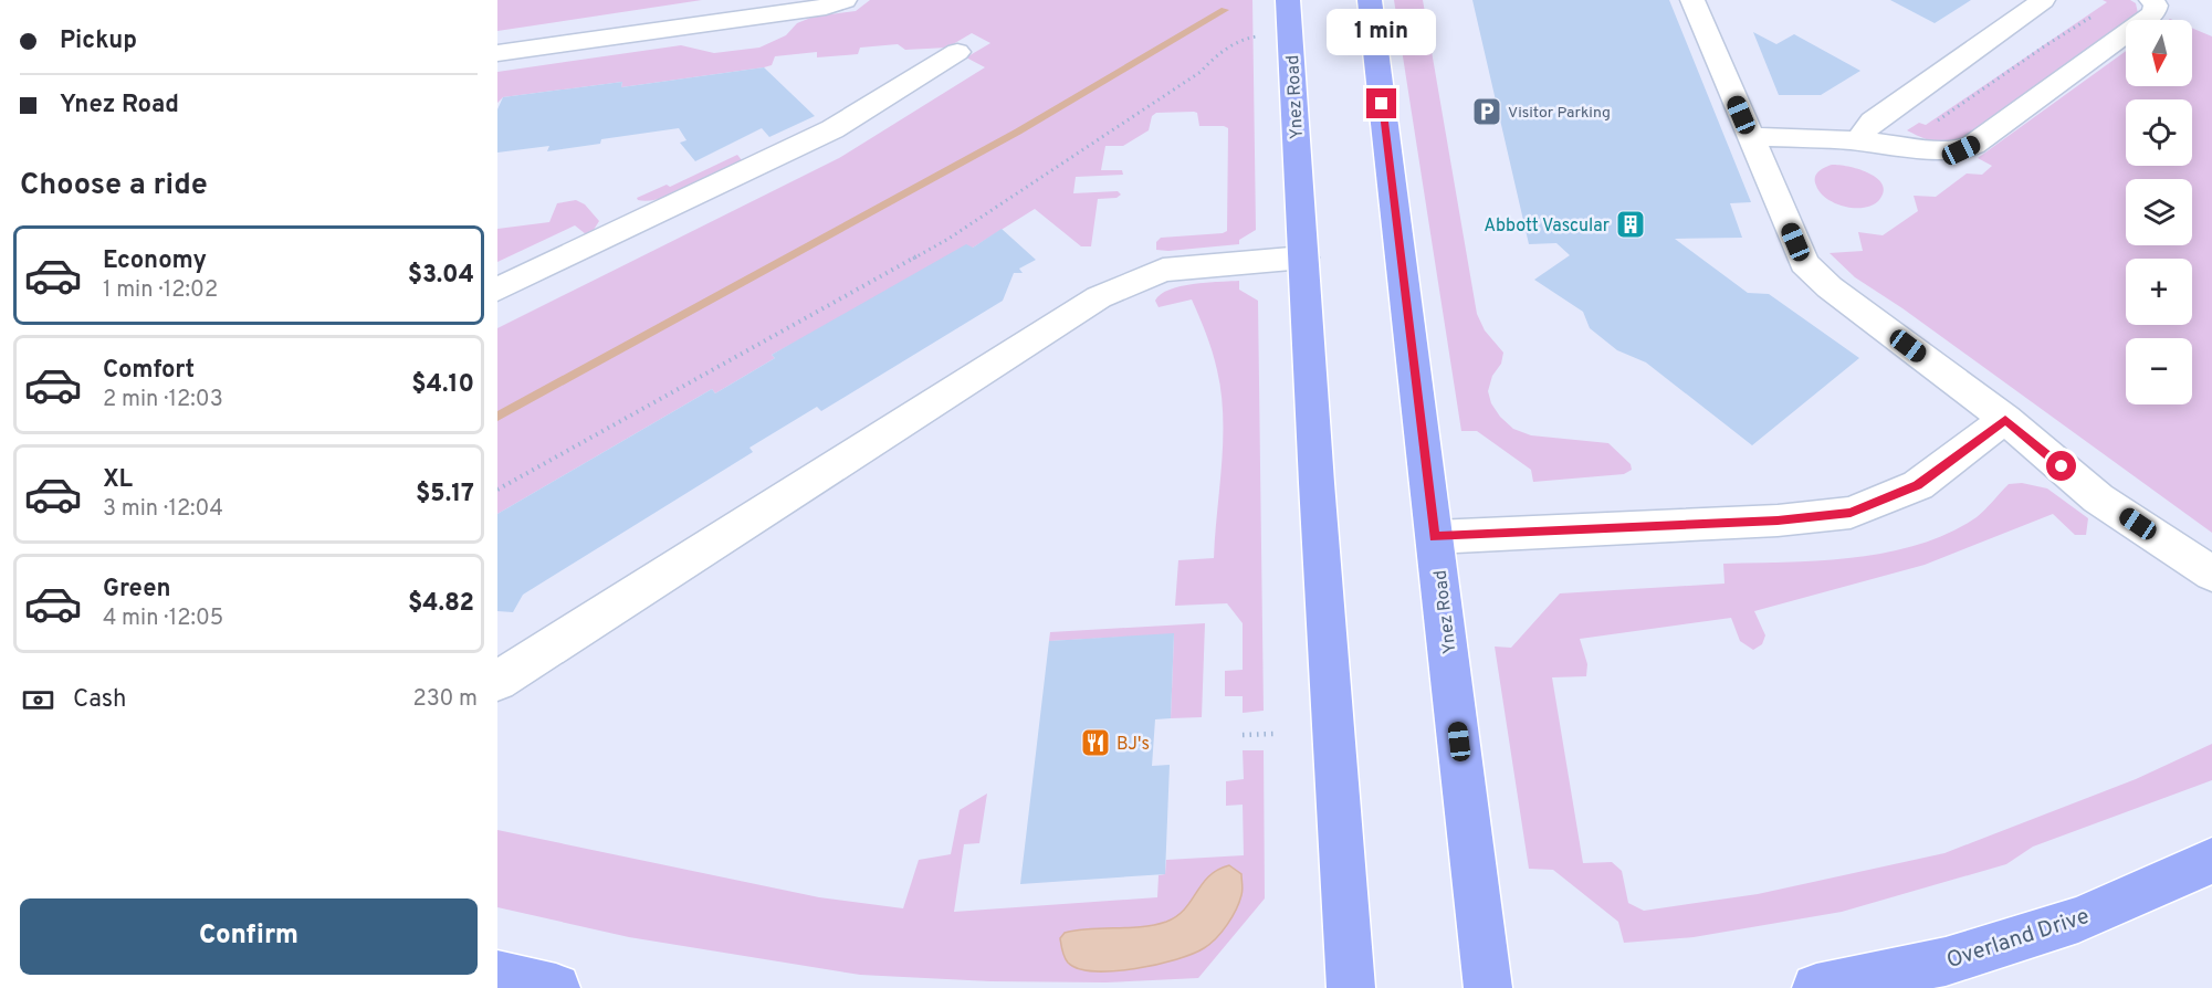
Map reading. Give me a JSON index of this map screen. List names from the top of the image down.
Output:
{
  "streets": {
    "main road": ["Ynez Road", "Overland Drive"]
  },
  "places": {
    "parking": ["Visitor Parking"],
    "building": ["Abbott Vascular"],
    "restaurant": ["BJ's"]
  },
  "north": "bottom",
  "page": {
    "banner": ["Pickup", "Ynez Road"],
    "bubble": "1 min",
    "map_buttons": ["+", "−"],
    "heading": "Choose a ride",
    "list": [
      {
        "name": "Economy",
        "note": "1 min · 12:02",
        "value": "$3.04"
      },
      {
        "name": "Comfort",
        "note": "2 min · 12:03",
        "value": "$4.10"
      },
      {
        "name": "XL",
        "note": "3 min · 12:04",
        "value": "$5.17"
      },
      {
        "name": "Green",
        "note": "4 min · 12:05",
        "value": "$4.82"
      }
    ],
    "pay": ["Cash", "230 m"],
    "buttons": "Confirm"
  }
}
